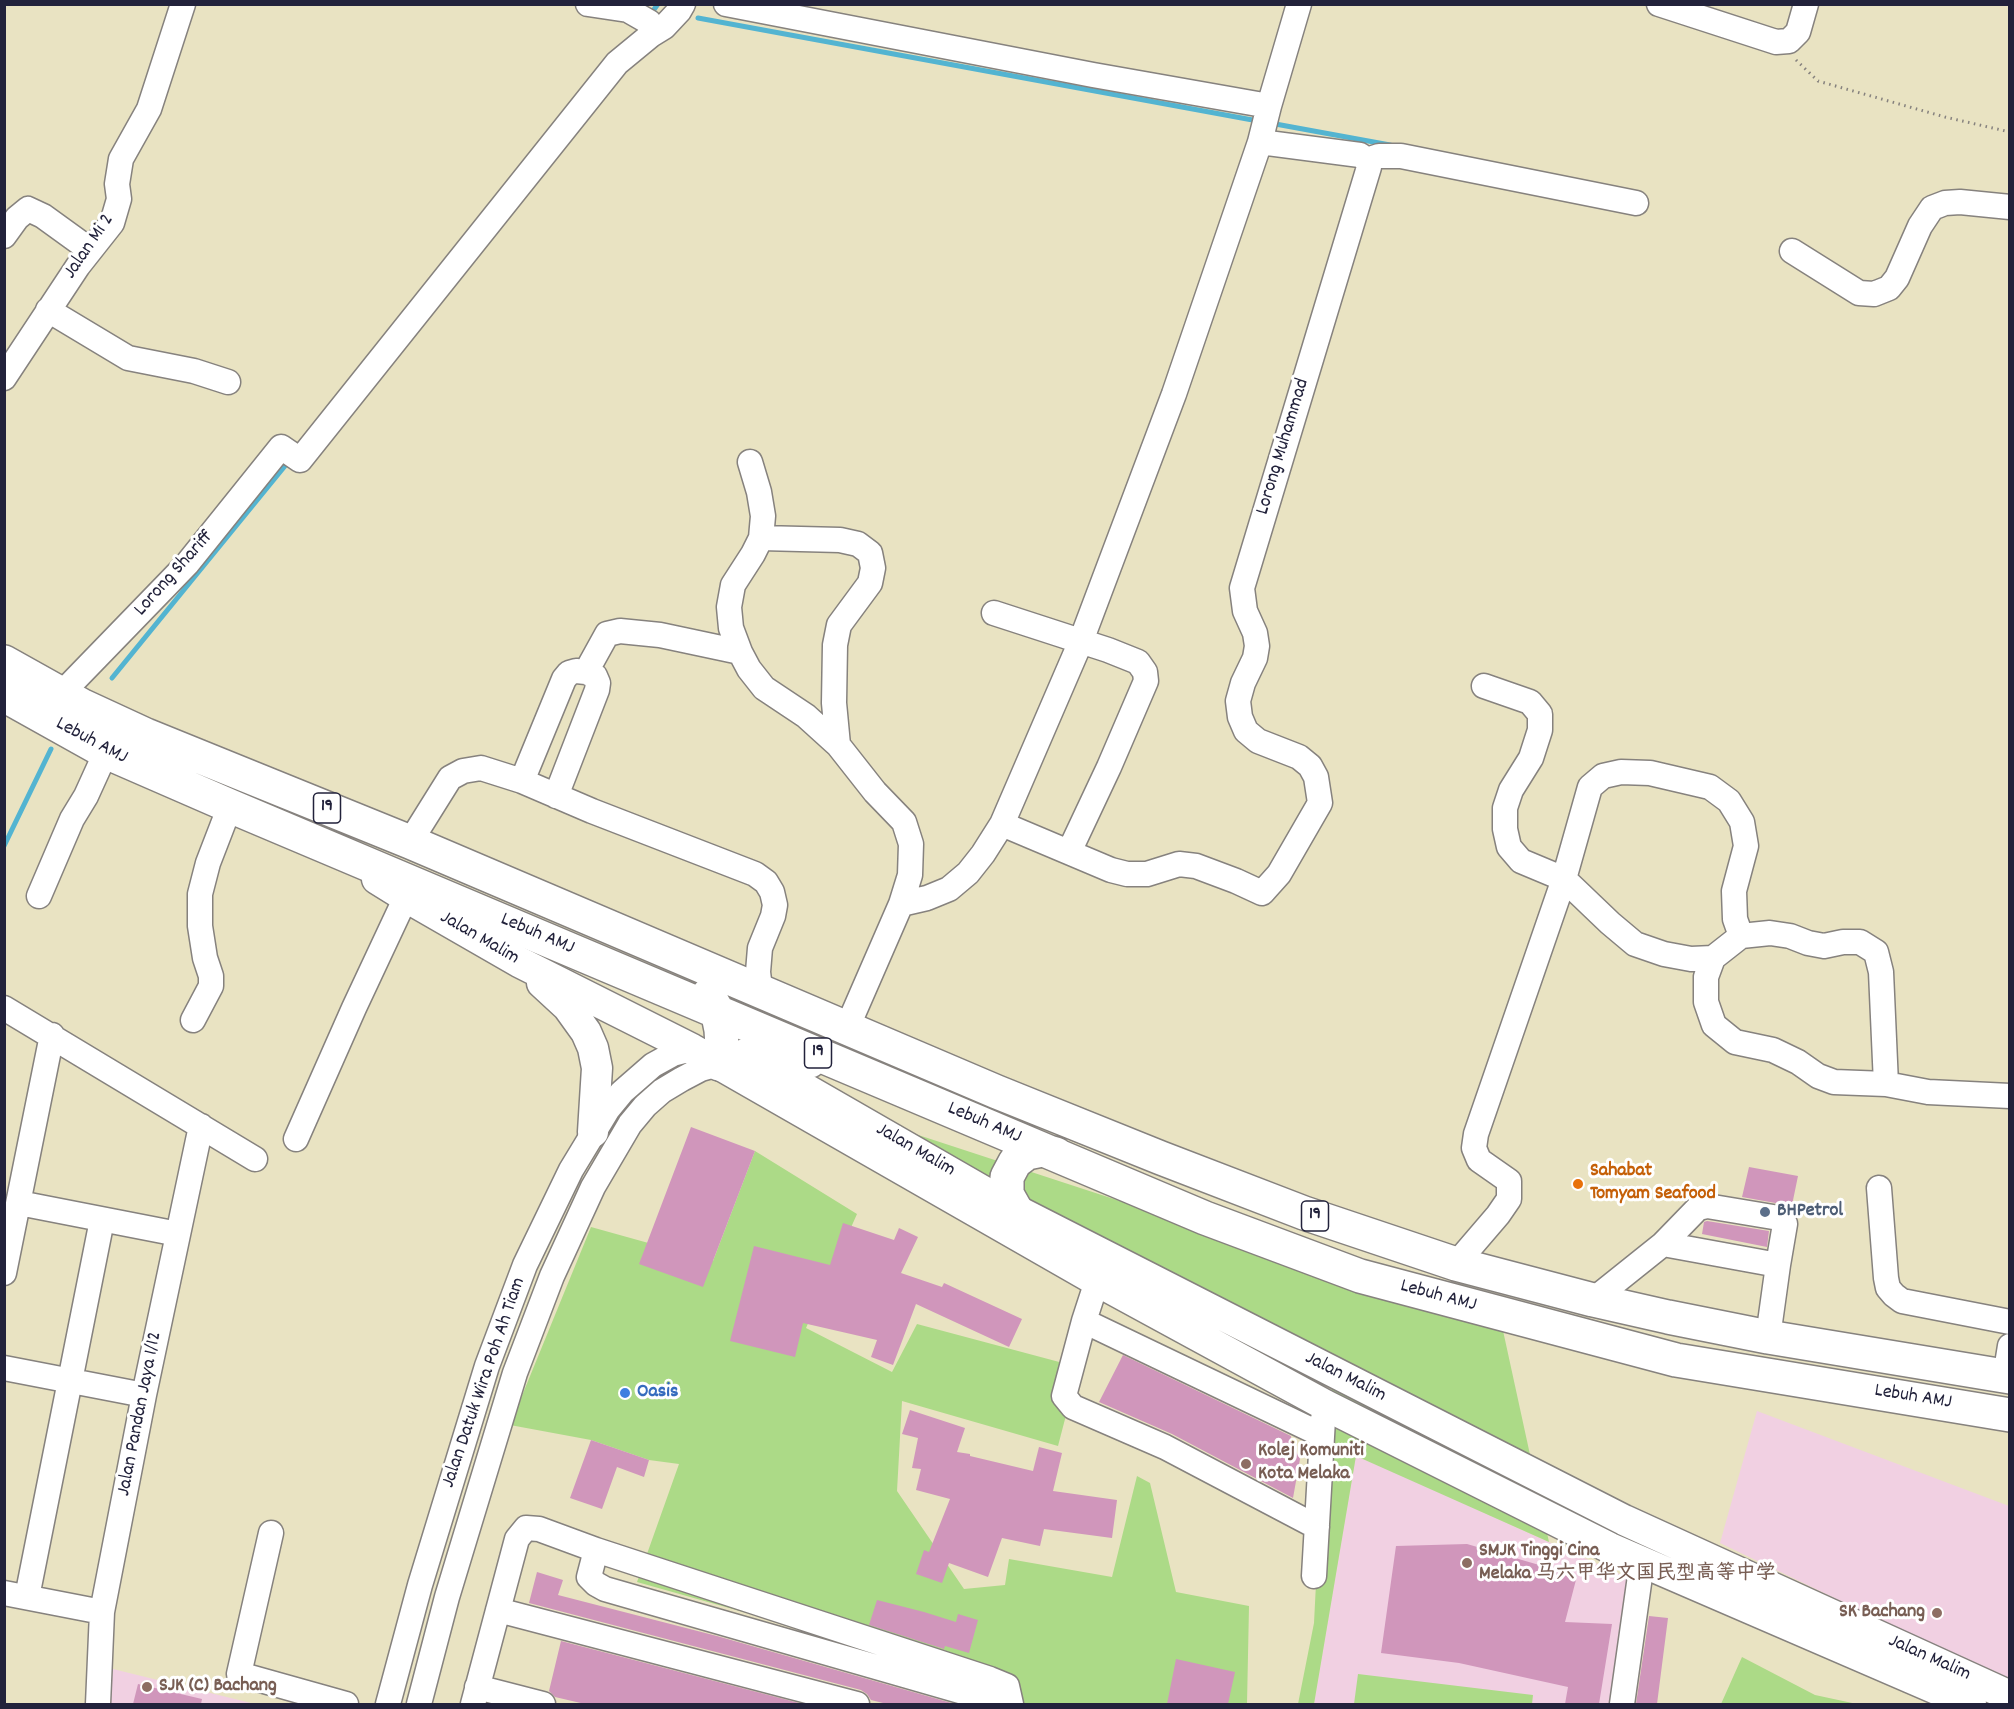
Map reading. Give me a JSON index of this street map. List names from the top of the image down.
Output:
{
  "streets": {
    "highway": ["Lebuh AMJ", "19"],
    "main road": ["Jalan Malim"],
    "street": [
      "Jalan Mi 2",
      "Lorong Muhammad",
      "Lorong Shariff",
      "Jalan Datuk Wira Poh Ah Tiam",
      "Jalan Pandan Jaya 1/12"
    ]
  },
  "crossings": [
    ["Lorong Shariff", "Lebuh AMJ"],
    ["Lebuh AMJ", "Jalan Malim"],
    ["Jalan Malim", "Jalan Datuk Wira Poh Ah Tiam"]
  ],
  "places": [
    "Sahabat Tomyam Seafood",
    "BHPetrol",
    "Oasis",
    "Kolej Komuniti Kota Melaka",
    "SMJK Tinggi Cina Melaka 马六甲华文国民型高等中学",
    "SK Bachang",
    "SJK (C) Bachang"
  ]
}
